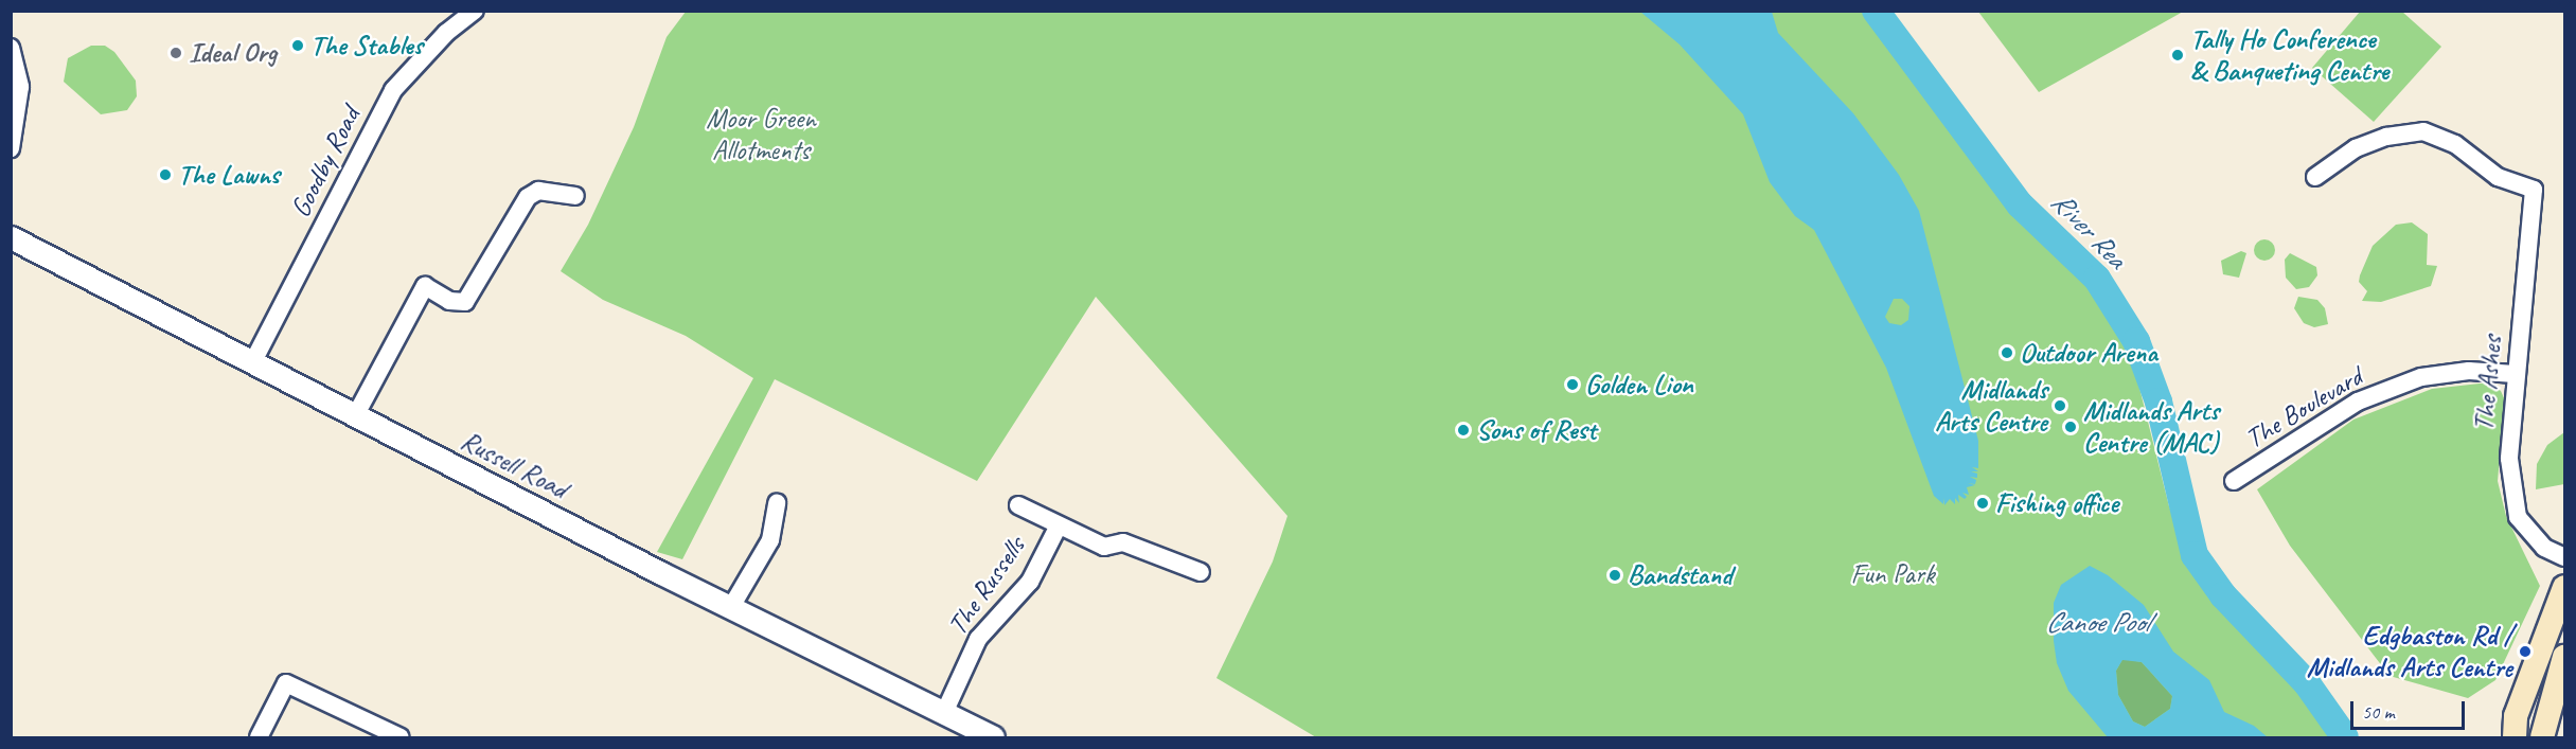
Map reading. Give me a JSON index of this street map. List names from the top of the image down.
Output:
{
  "streets": {
    "street": [
      "Goodby Road",
      "The Ashes",
      "The Boulevard",
      "Russell Road",
      "The Russells"
    ]
  },
  "crossings": [
    ["Goodby Road", "Russell Road"],
    ["The Ashes", "The Boulevard"],
    ["Russell Road", "The Russells"]
  ],
  "water": ["River Rea", "Canoe Pool"],
  "parks": ["Moor Green Allotments", "Fun Park"],
  "places": [
    "The Stables",
    "Ideal Org",
    "Tally Ho Conference & Banqueting Centre",
    "The Lawns",
    "Outdoor Arena",
    "Golden Lion",
    "Midlands Arts Centre",
    "Midlands Arts Centre (MAC)",
    "Sons of Rest",
    "Fishing office",
    "Bandstand",
    "Edgbaston Rd / Midlands Arts Centre"
  ],
  "scale_bar": "50 m"
}
